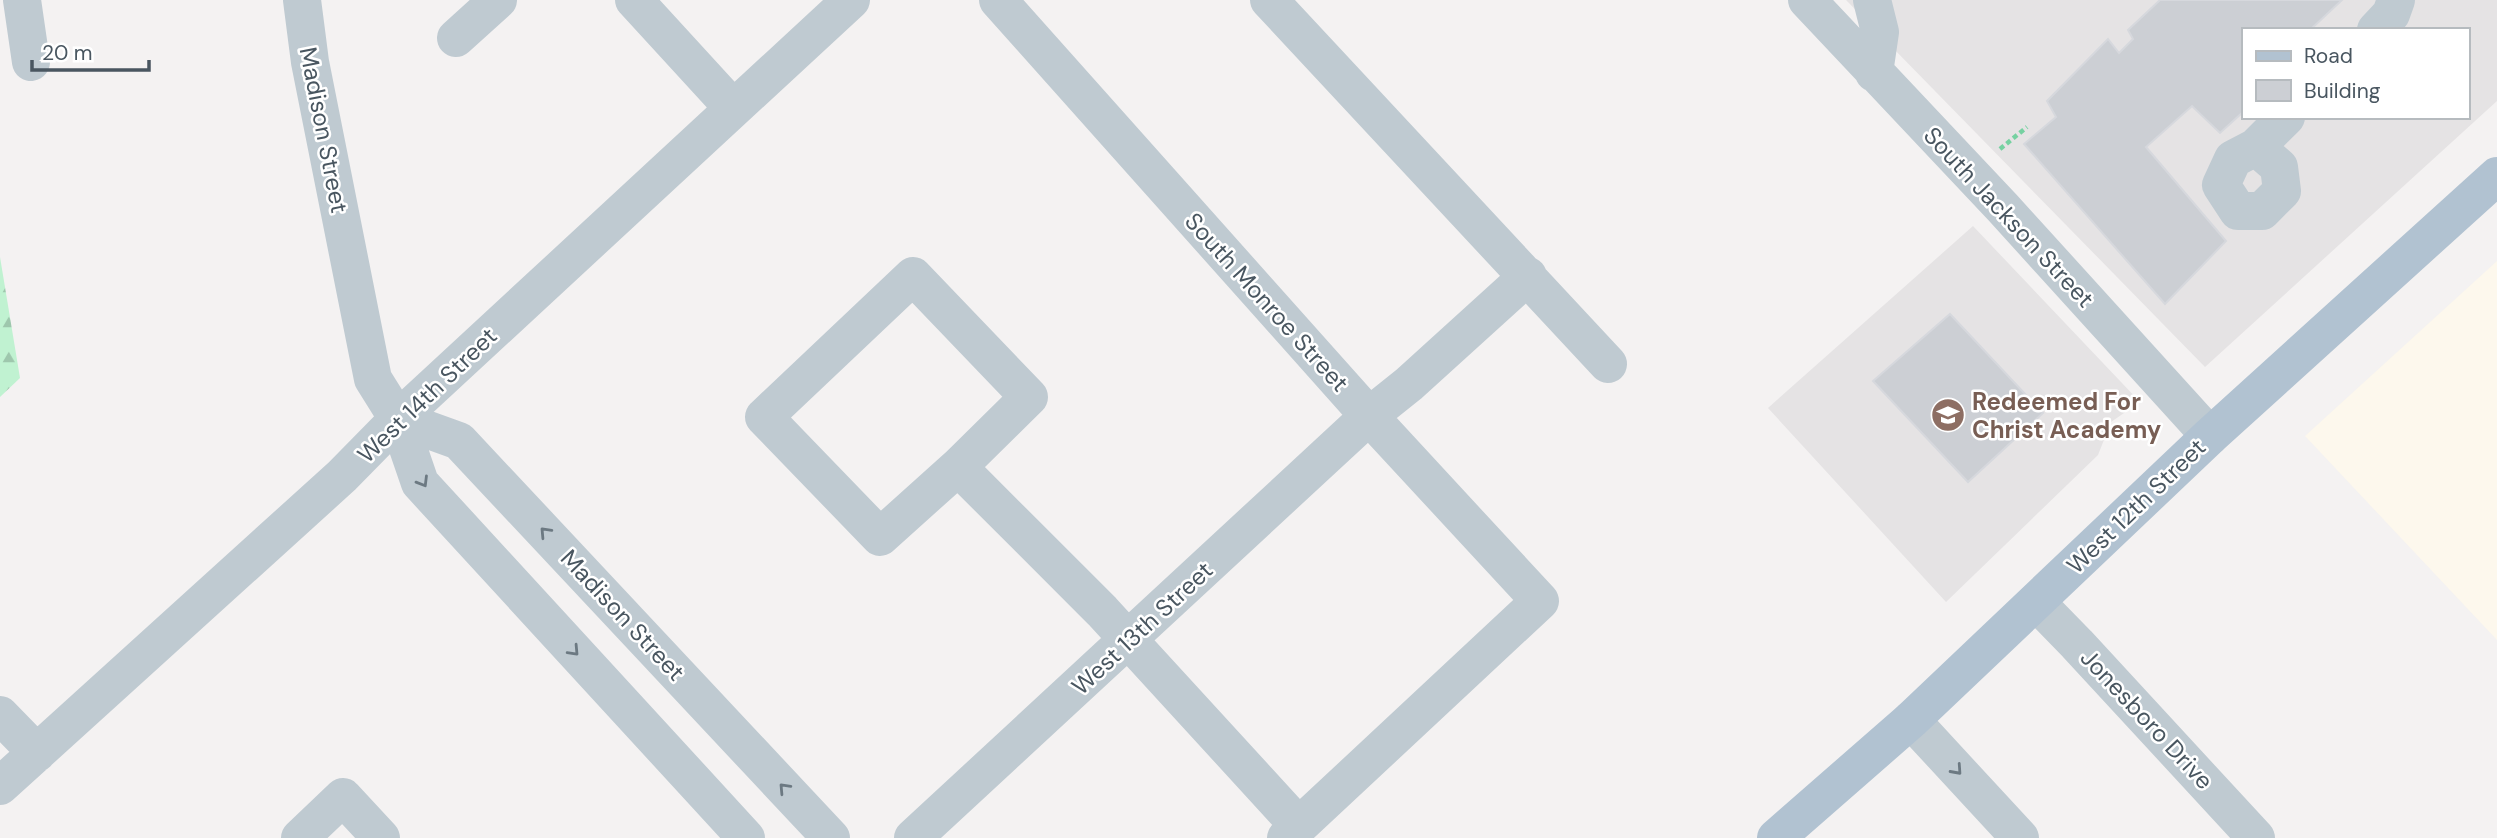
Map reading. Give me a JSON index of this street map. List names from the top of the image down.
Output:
{
  "streets": {
    "main road": ["West 12th Street"],
    "street": [
      "Madison Street",
      "South Jackson Street",
      "South Monroe Street",
      "West 14th Street",
      "West 13th Street",
      "Jonesboro Drive"
    ]
  },
  "crossings": [
    ["Madison Street", "West 14th Street"],
    ["South Jackson Street", "West 12th Street"],
    ["South Monroe Street", "West 13th Street"],
    ["West 12th Street", "Jonesboro Drive"]
  ],
  "places": {
    "school or university": ["Redeemed For Christ Academy"]
  },
  "legend": ["Road", "Building"],
  "scale_bar": "20 m"
}
